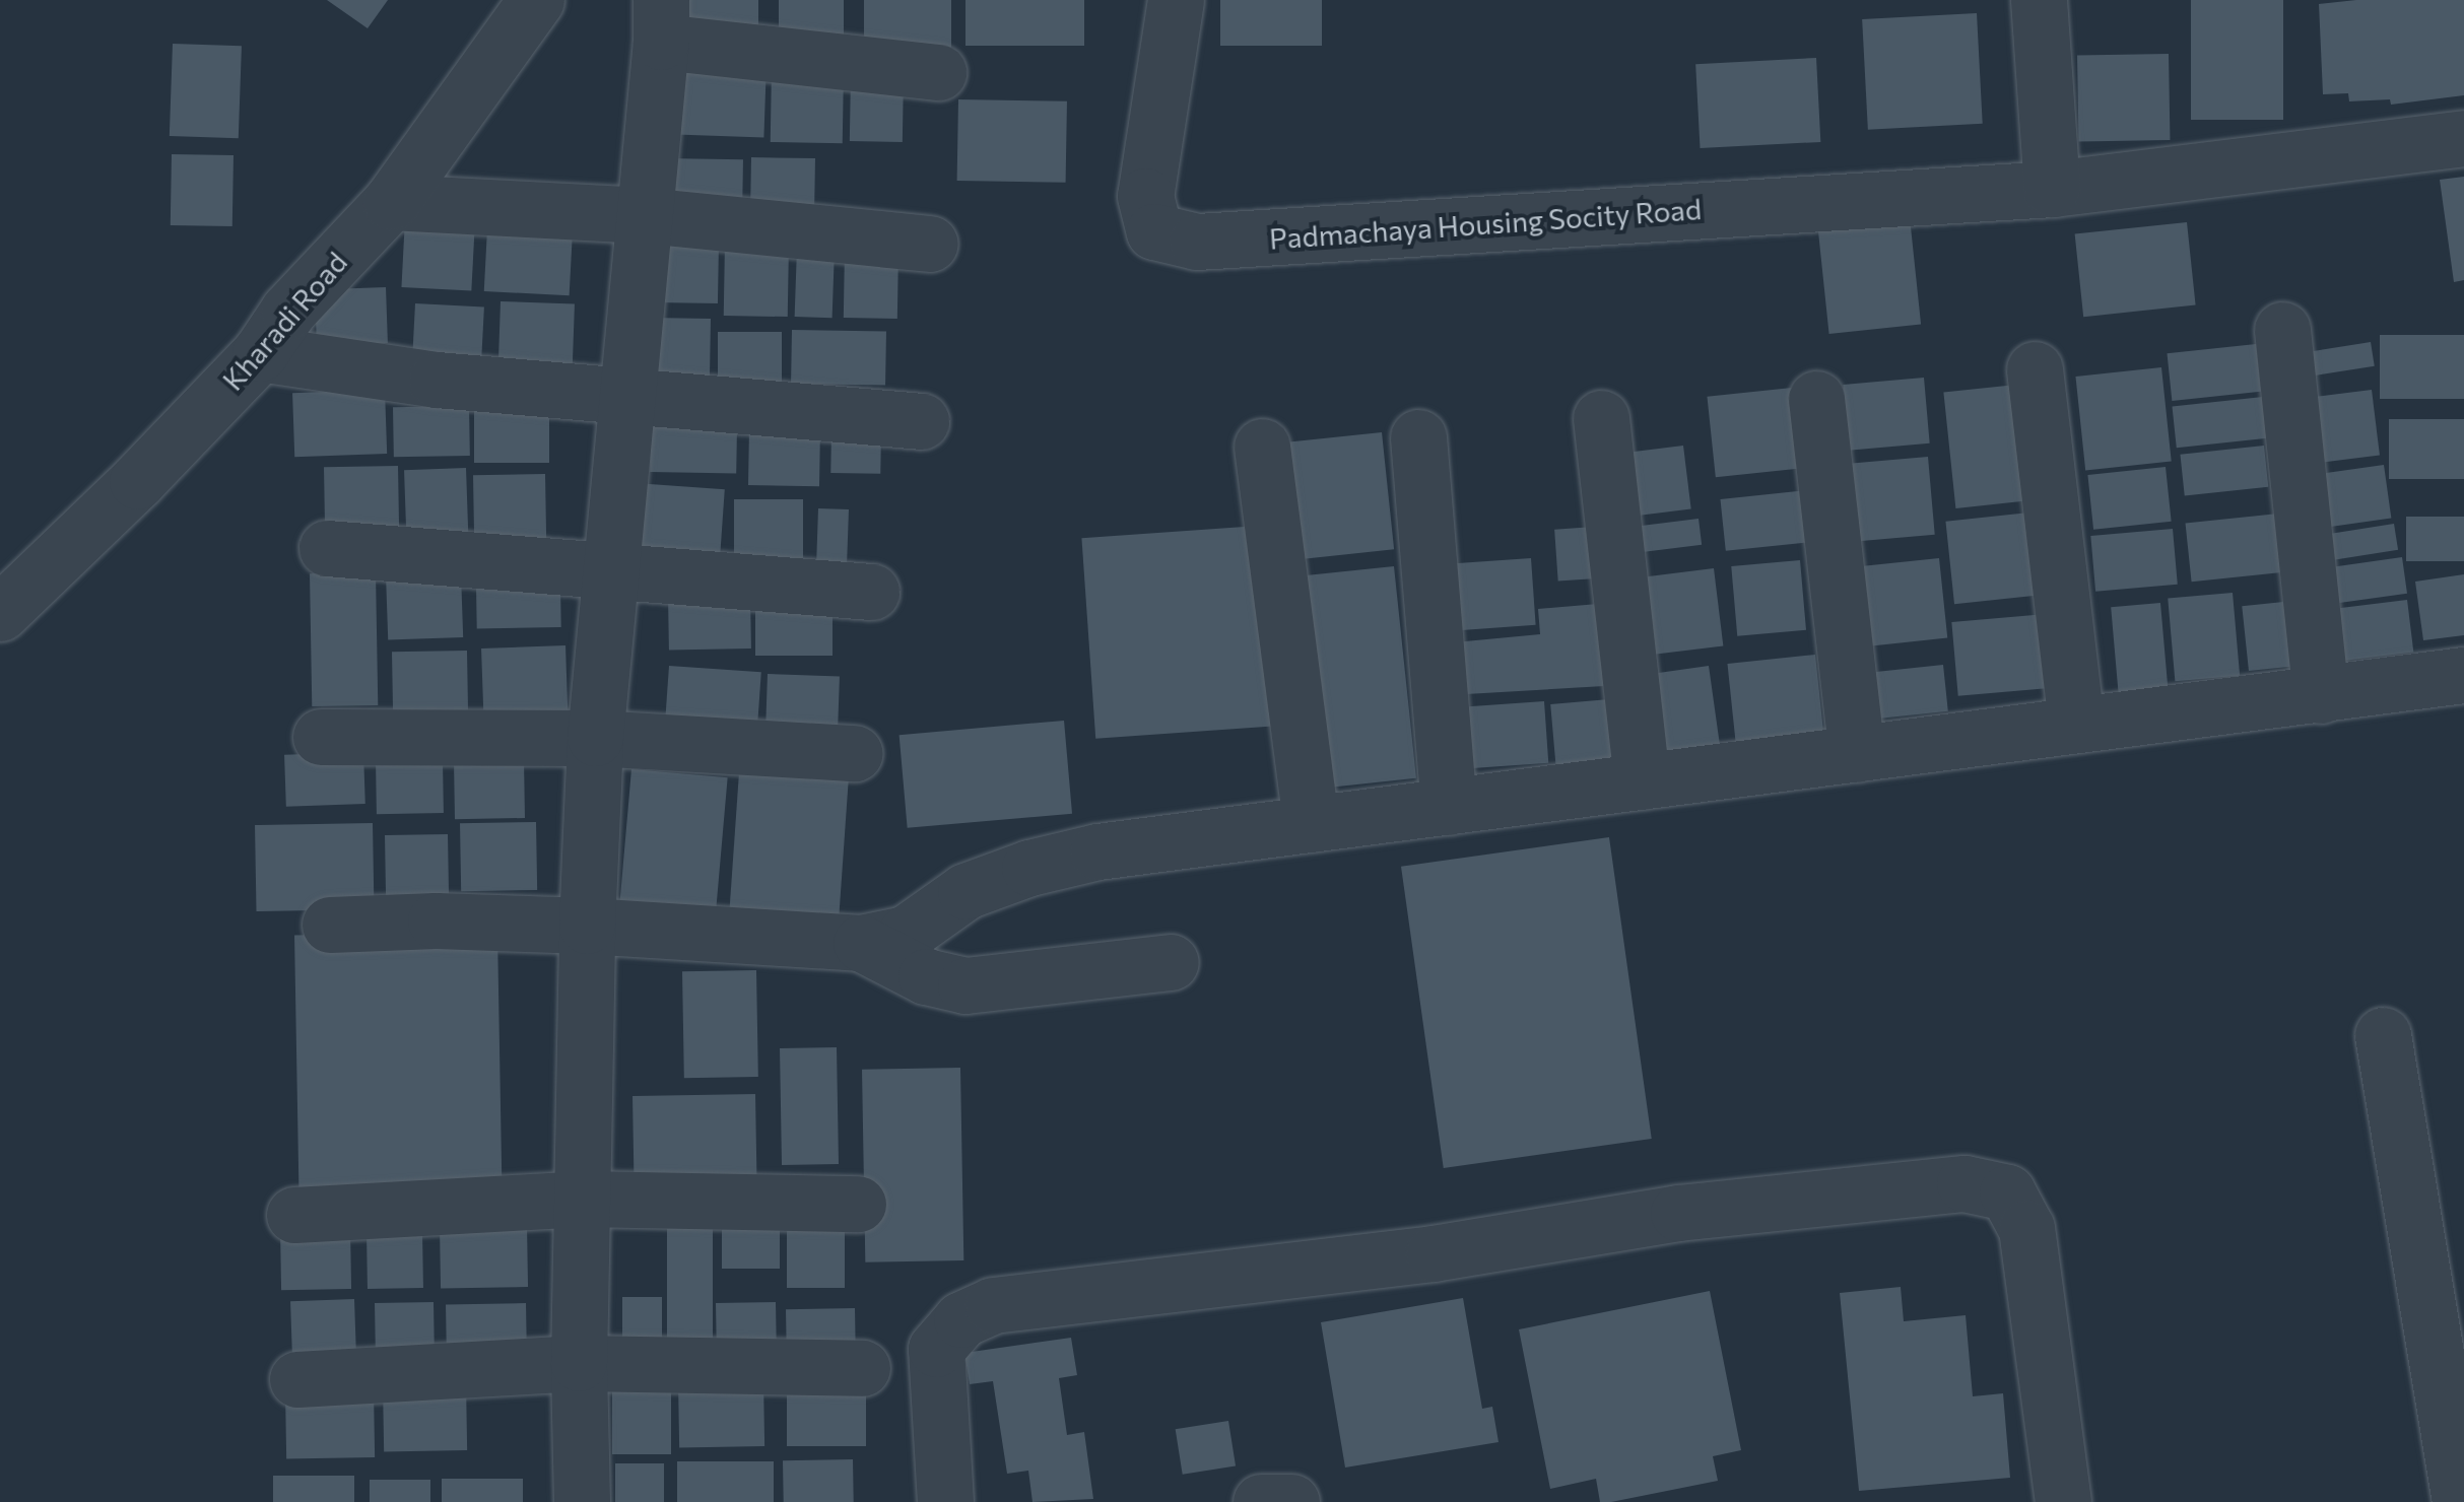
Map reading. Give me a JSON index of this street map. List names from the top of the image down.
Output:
{
  "streets": {
    "street": ["Padmachaya Housing Socity Road", "Kharadi Road"]
  }
}
